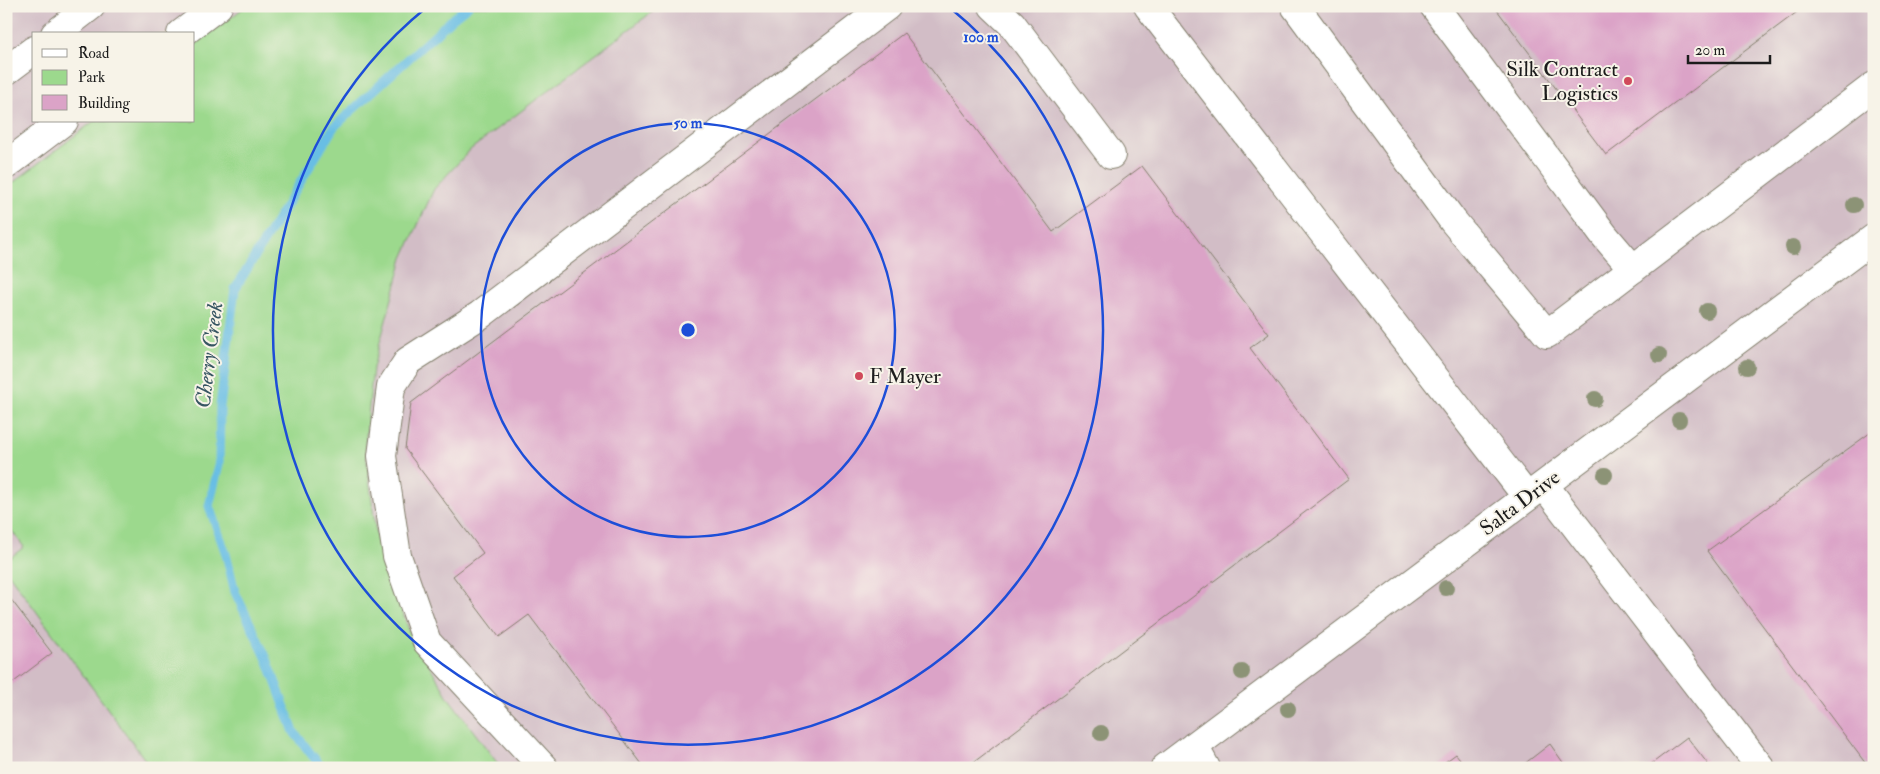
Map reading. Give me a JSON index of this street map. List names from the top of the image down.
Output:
{
  "streets": {
    "street": ["Salta Drive"]
  },
  "water": ["Cherry Creek"],
  "places": ["Silk Contract Logistics", "F Mayer"],
  "legend": ["Road", "Park", "Building"],
  "scale_bar": "20 m",
  "rings": ["100 m", "50 m"]
}
